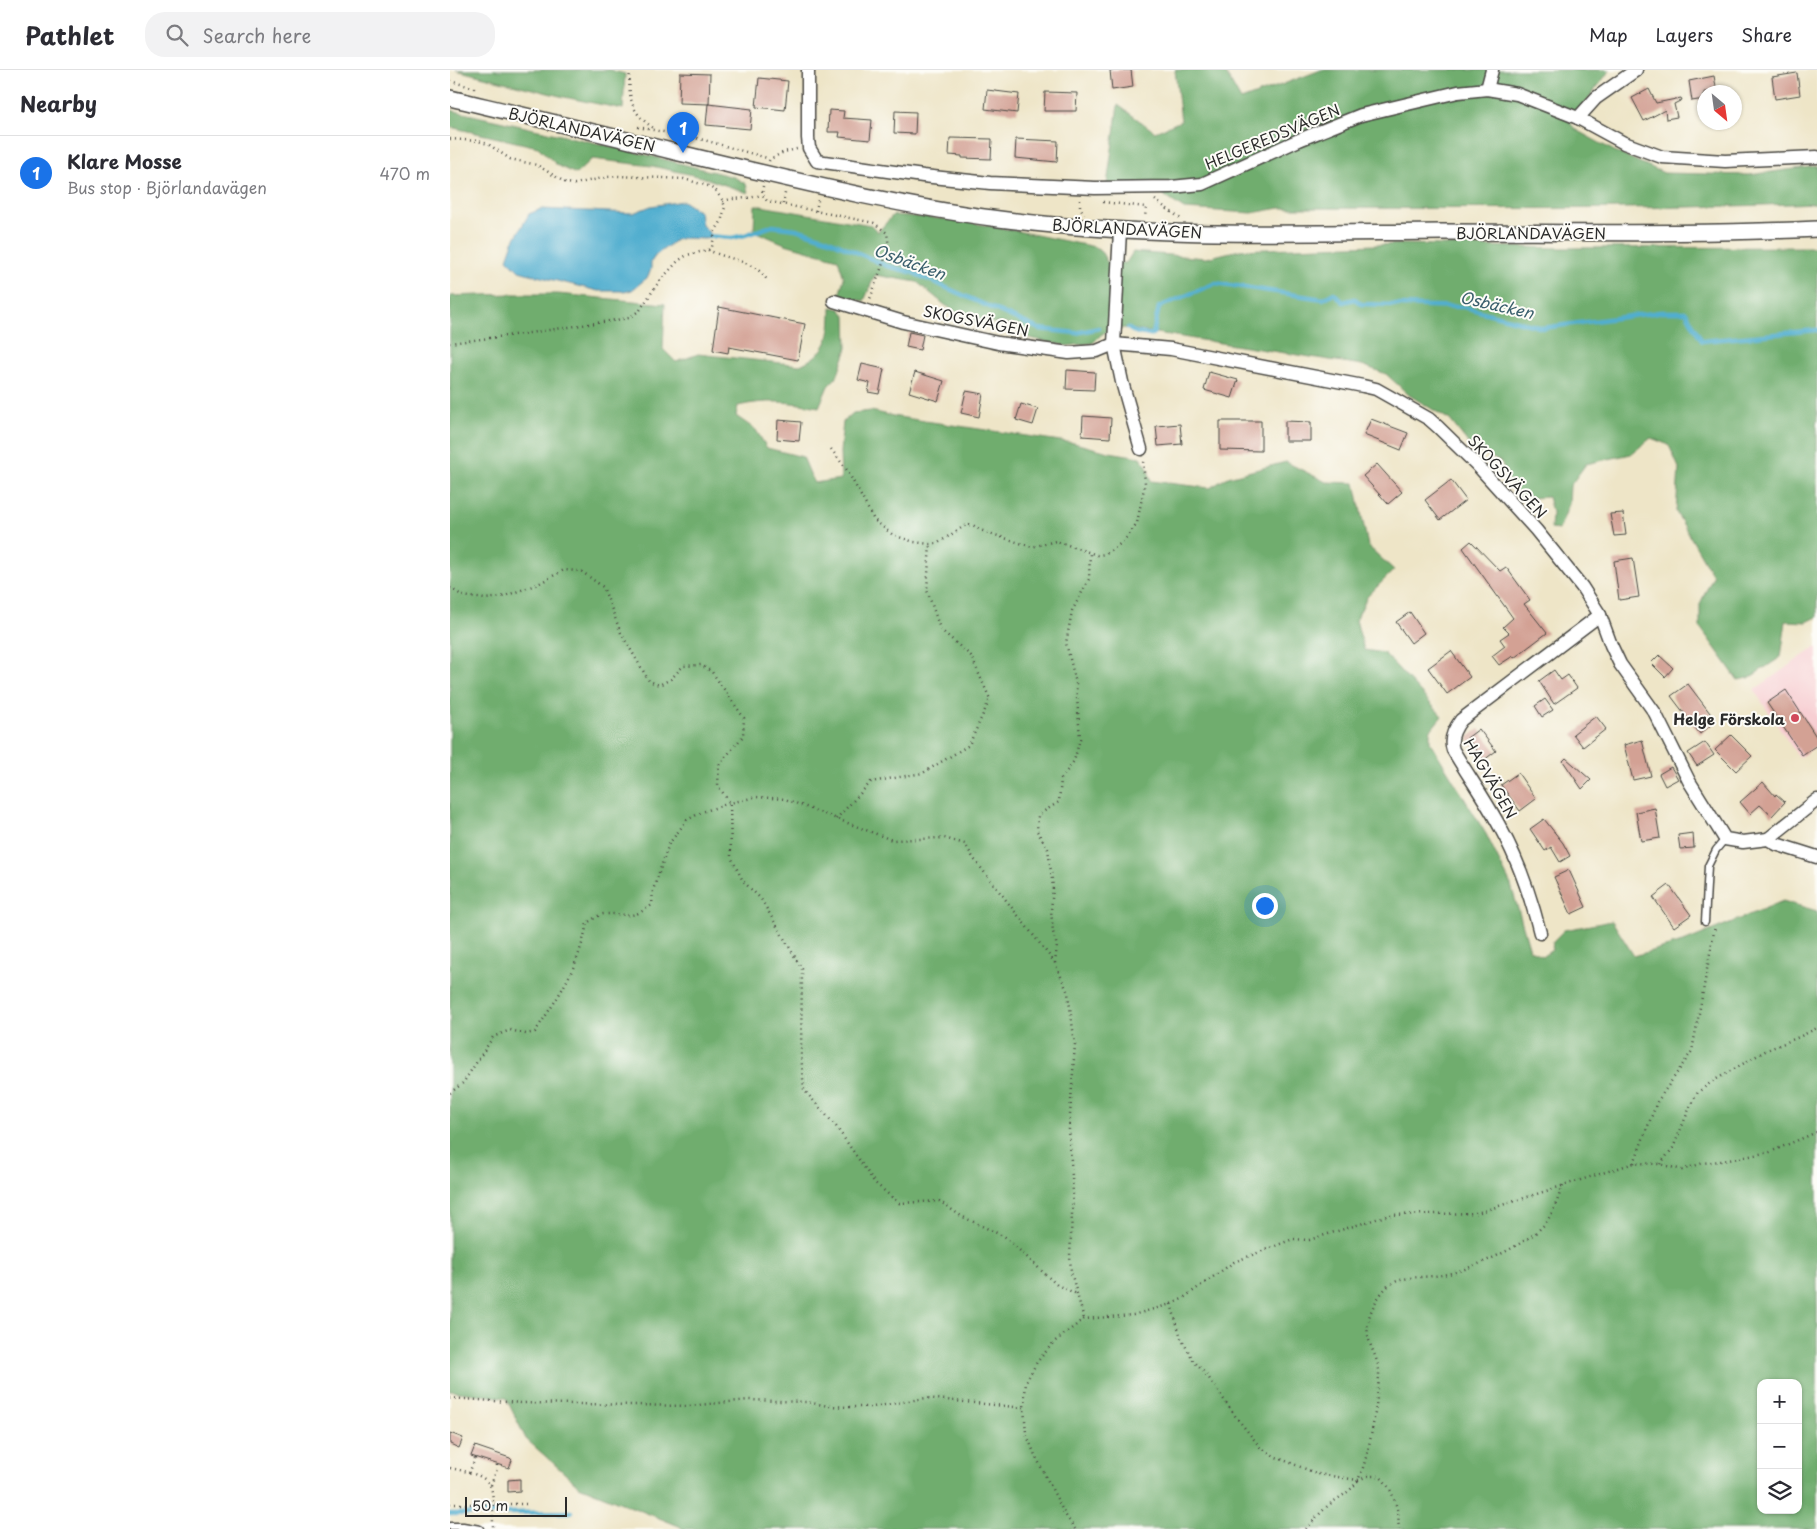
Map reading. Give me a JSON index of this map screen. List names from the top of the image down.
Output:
{
  "streets": {
    "street": [
      "BJÖRLANDAVÄGEN",
      "HELGEREDSVÄGEN",
      "SKOGSVÄGEN",
      "HAGVÄGEN"
    ]
  },
  "crossings": [
    ["SKOGSVÄGEN", "HAGVÄGEN"]
  ],
  "water": ["Osbäcken"],
  "places": ["Helge Förskola"],
  "scale_bar": "50 m",
  "north": "bottom right",
  "page": {
    "header": "Pathlet",
    "search": "Search here",
    "nav": ["Map", "Layers", "Share"],
    "heading": "Nearby",
    "pins": "1",
    "list": [
      {
        "mark": "1",
        "name": "Klare Mosse",
        "note": "Bus stop · Björlandavägen",
        "value": "470 m"
      }
    ],
    "map_buttons": ["+", "−"],
    "scale": "50 m"
  }
}
